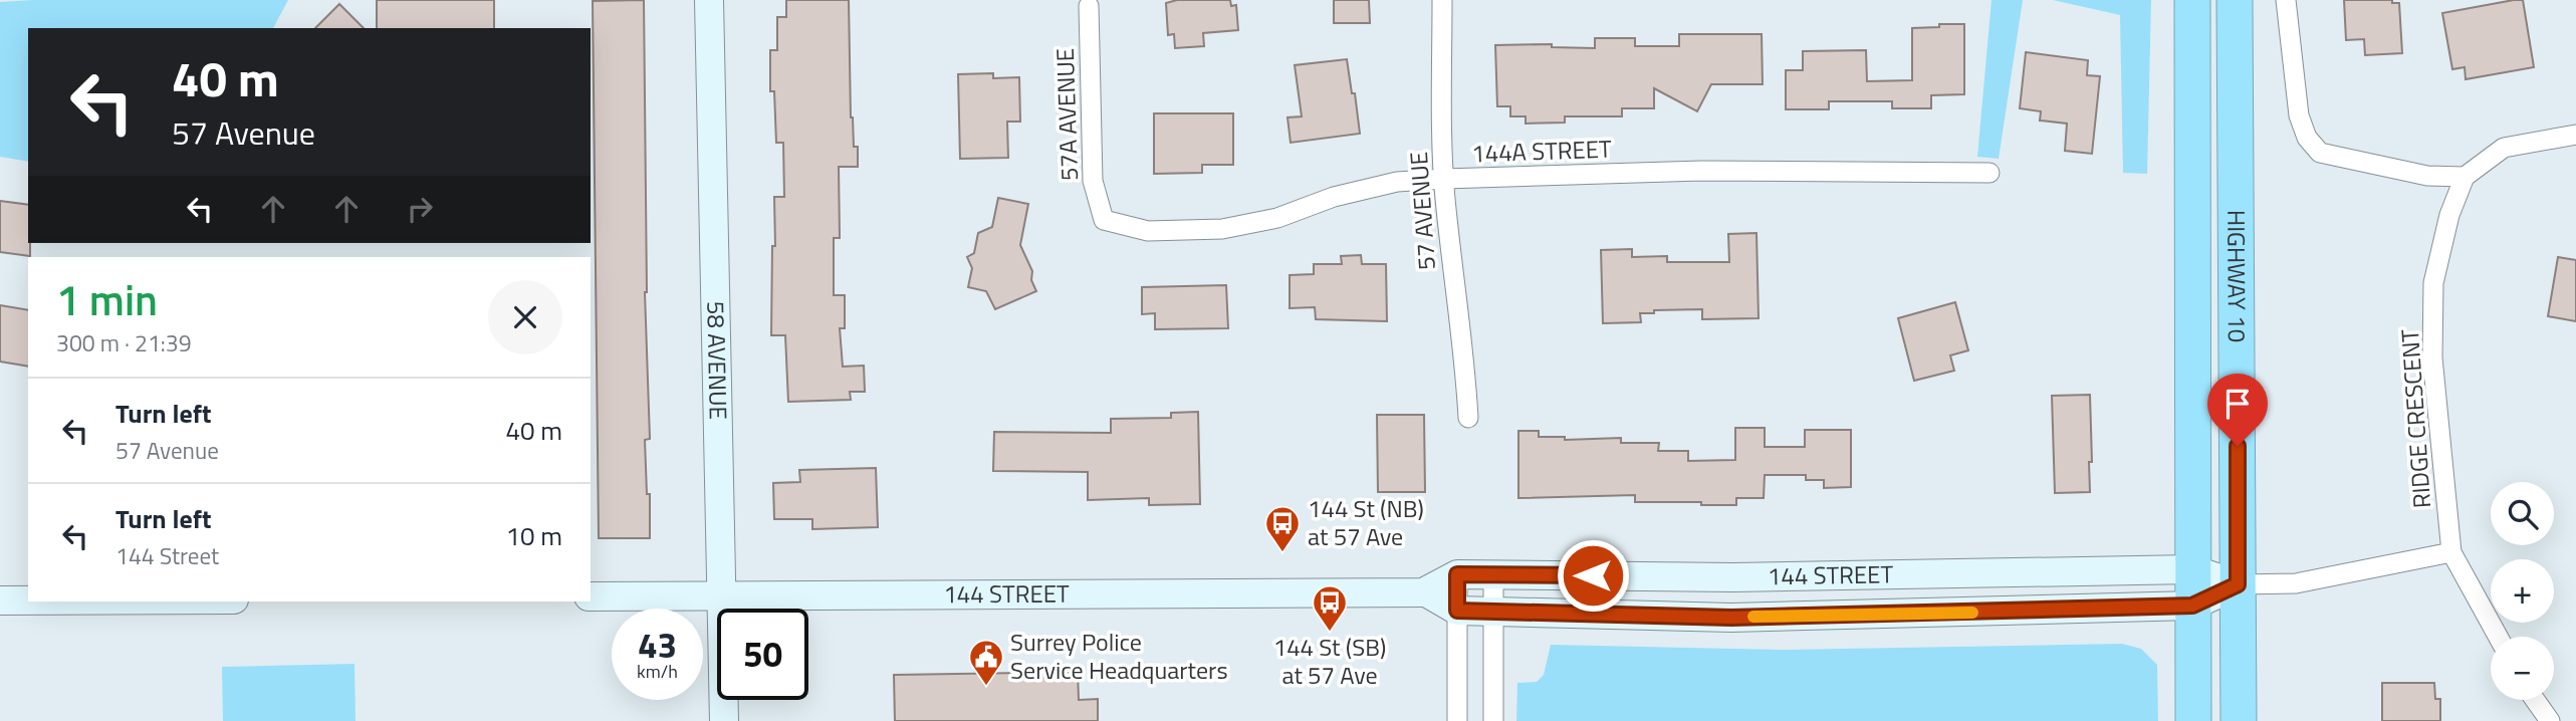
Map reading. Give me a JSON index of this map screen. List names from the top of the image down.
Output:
{
  "streets": {
    "highway": ["HIGHWAY 10"],
    "main road": ["58 AVENUE", "144 STREET"],
    "street": [
      "57A AVENUE",
      "144A STREET",
      "57 AVENUE",
      "RIDGE CRESCENT"
    ]
  },
  "crossings": [
    ["57A AVENUE", "144A STREET"],
    ["144A STREET", "57 AVENUE"],
    ["HIGHWAY 10", "144 STREET"],
    ["58 AVENUE", "144 STREET"],
    ["RIDGE CRESCENT", "144 STREET"]
  ],
  "places": {
    "bus stop": ["144 St (NB) at 57 Ave", "144 St (SB) at 57 Ave"],
    "public building": ["Surrey Police Service Headquarters"]
  },
  "page": {
    "turn": ["40 m", "57 Avenue"],
    "heading": ["1 min", "300 m · 21:39"],
    "list": [
      {
        "name": "Turn left",
        "note": "57 Avenue",
        "value": "40 m"
      },
      {
        "name": "Turn left",
        "note": "144 Street",
        "value": "10 m"
      }
    ],
    "map_buttons": ["+", "−"],
    "speed": "43 km/h",
    "limit": "50"
  }
}
